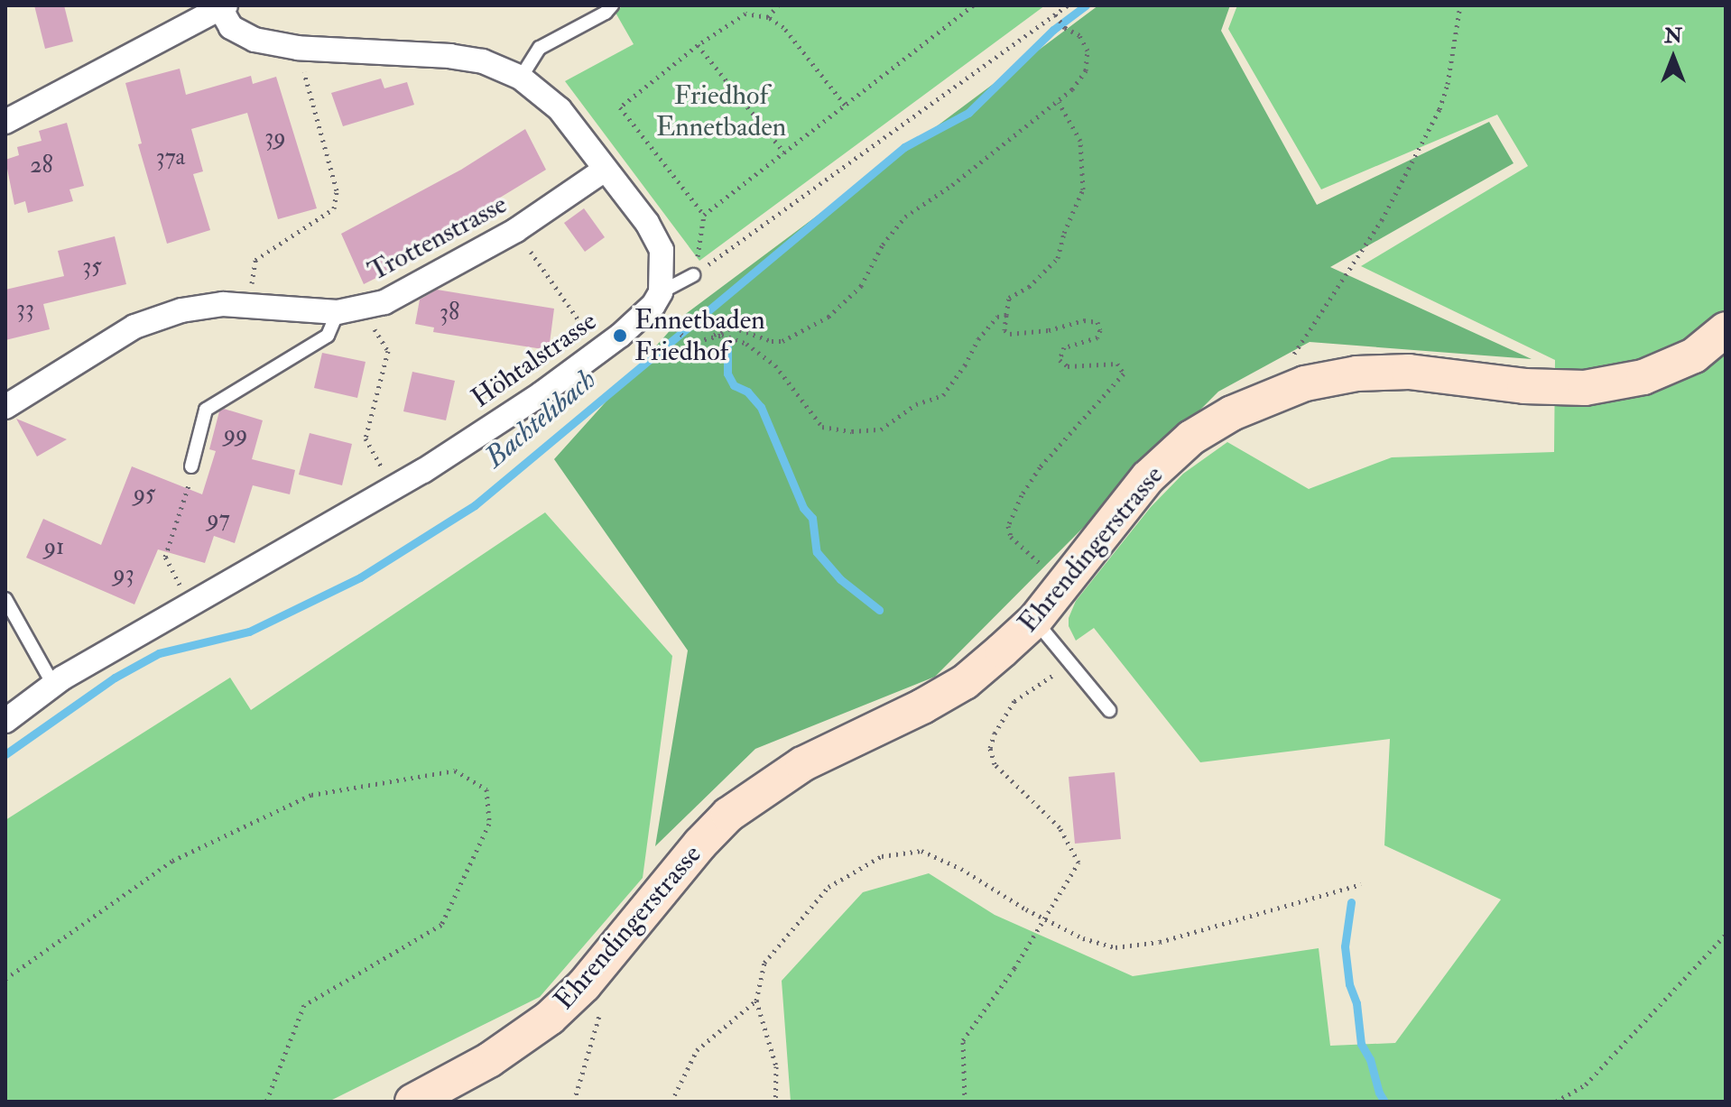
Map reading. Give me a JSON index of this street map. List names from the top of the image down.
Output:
{
  "streets": {
    "main road": ["Ehrendingerstrasse"],
    "street": ["Trottenstrasse", "Höhtalstrasse"]
  },
  "water": ["Bachtelibach"],
  "parks": ["Friedhof Ennetbaden"],
  "places": ["Ennetbaden Friedhof"],
  "house_numbers": [
    "39",
    "37a",
    "28",
    "35",
    "33",
    "38",
    "99",
    "95",
    "97",
    "91",
    "93"
  ],
  "north": "top"
}
